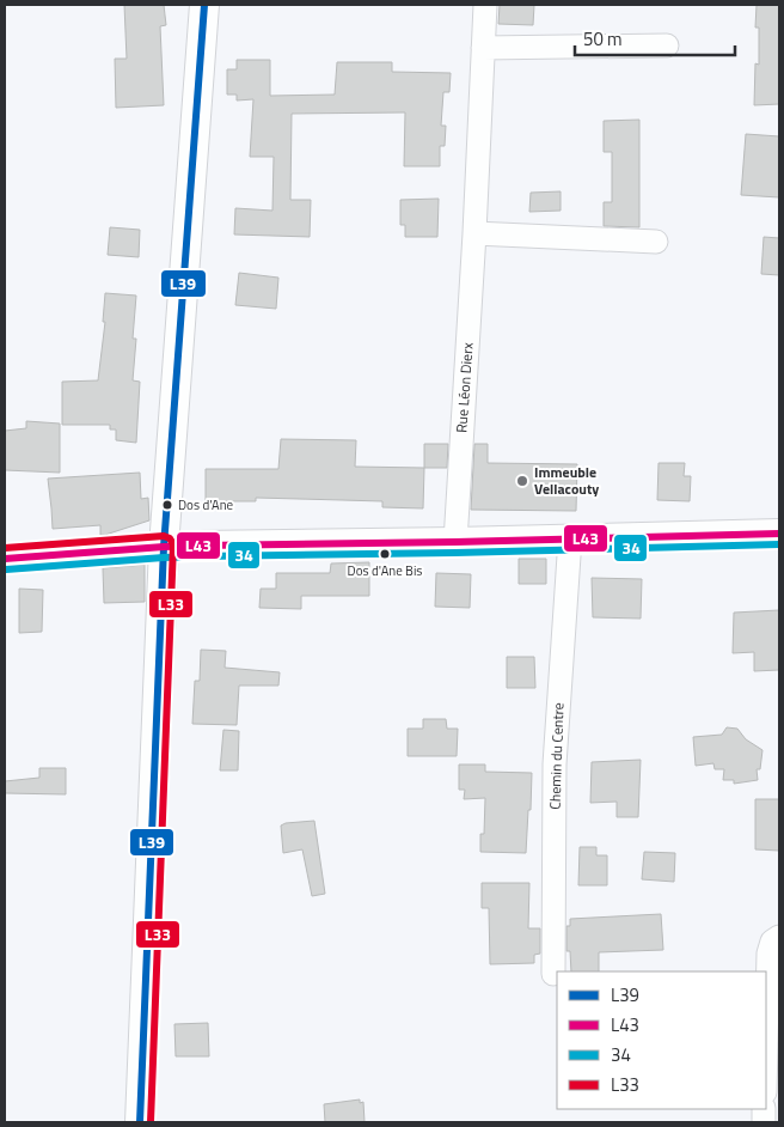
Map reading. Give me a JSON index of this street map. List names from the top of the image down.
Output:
{
  "streets": {
    "street": ["Rue Léon Dierx", "Chemin du Centre"]
  },
  "places": ["Immeuble Vellacouty", "Dos d'Ane", "Dos d'Ane Bis"],
  "lines": [
    "transit line L39",
    "transit line L43",
    "transit line L33",
    "transit line 34"
  ],
  "legend": [
    "L39",
    "L43",
    "34",
    "L33"
  ],
  "scale_bar": "50 m"
}
